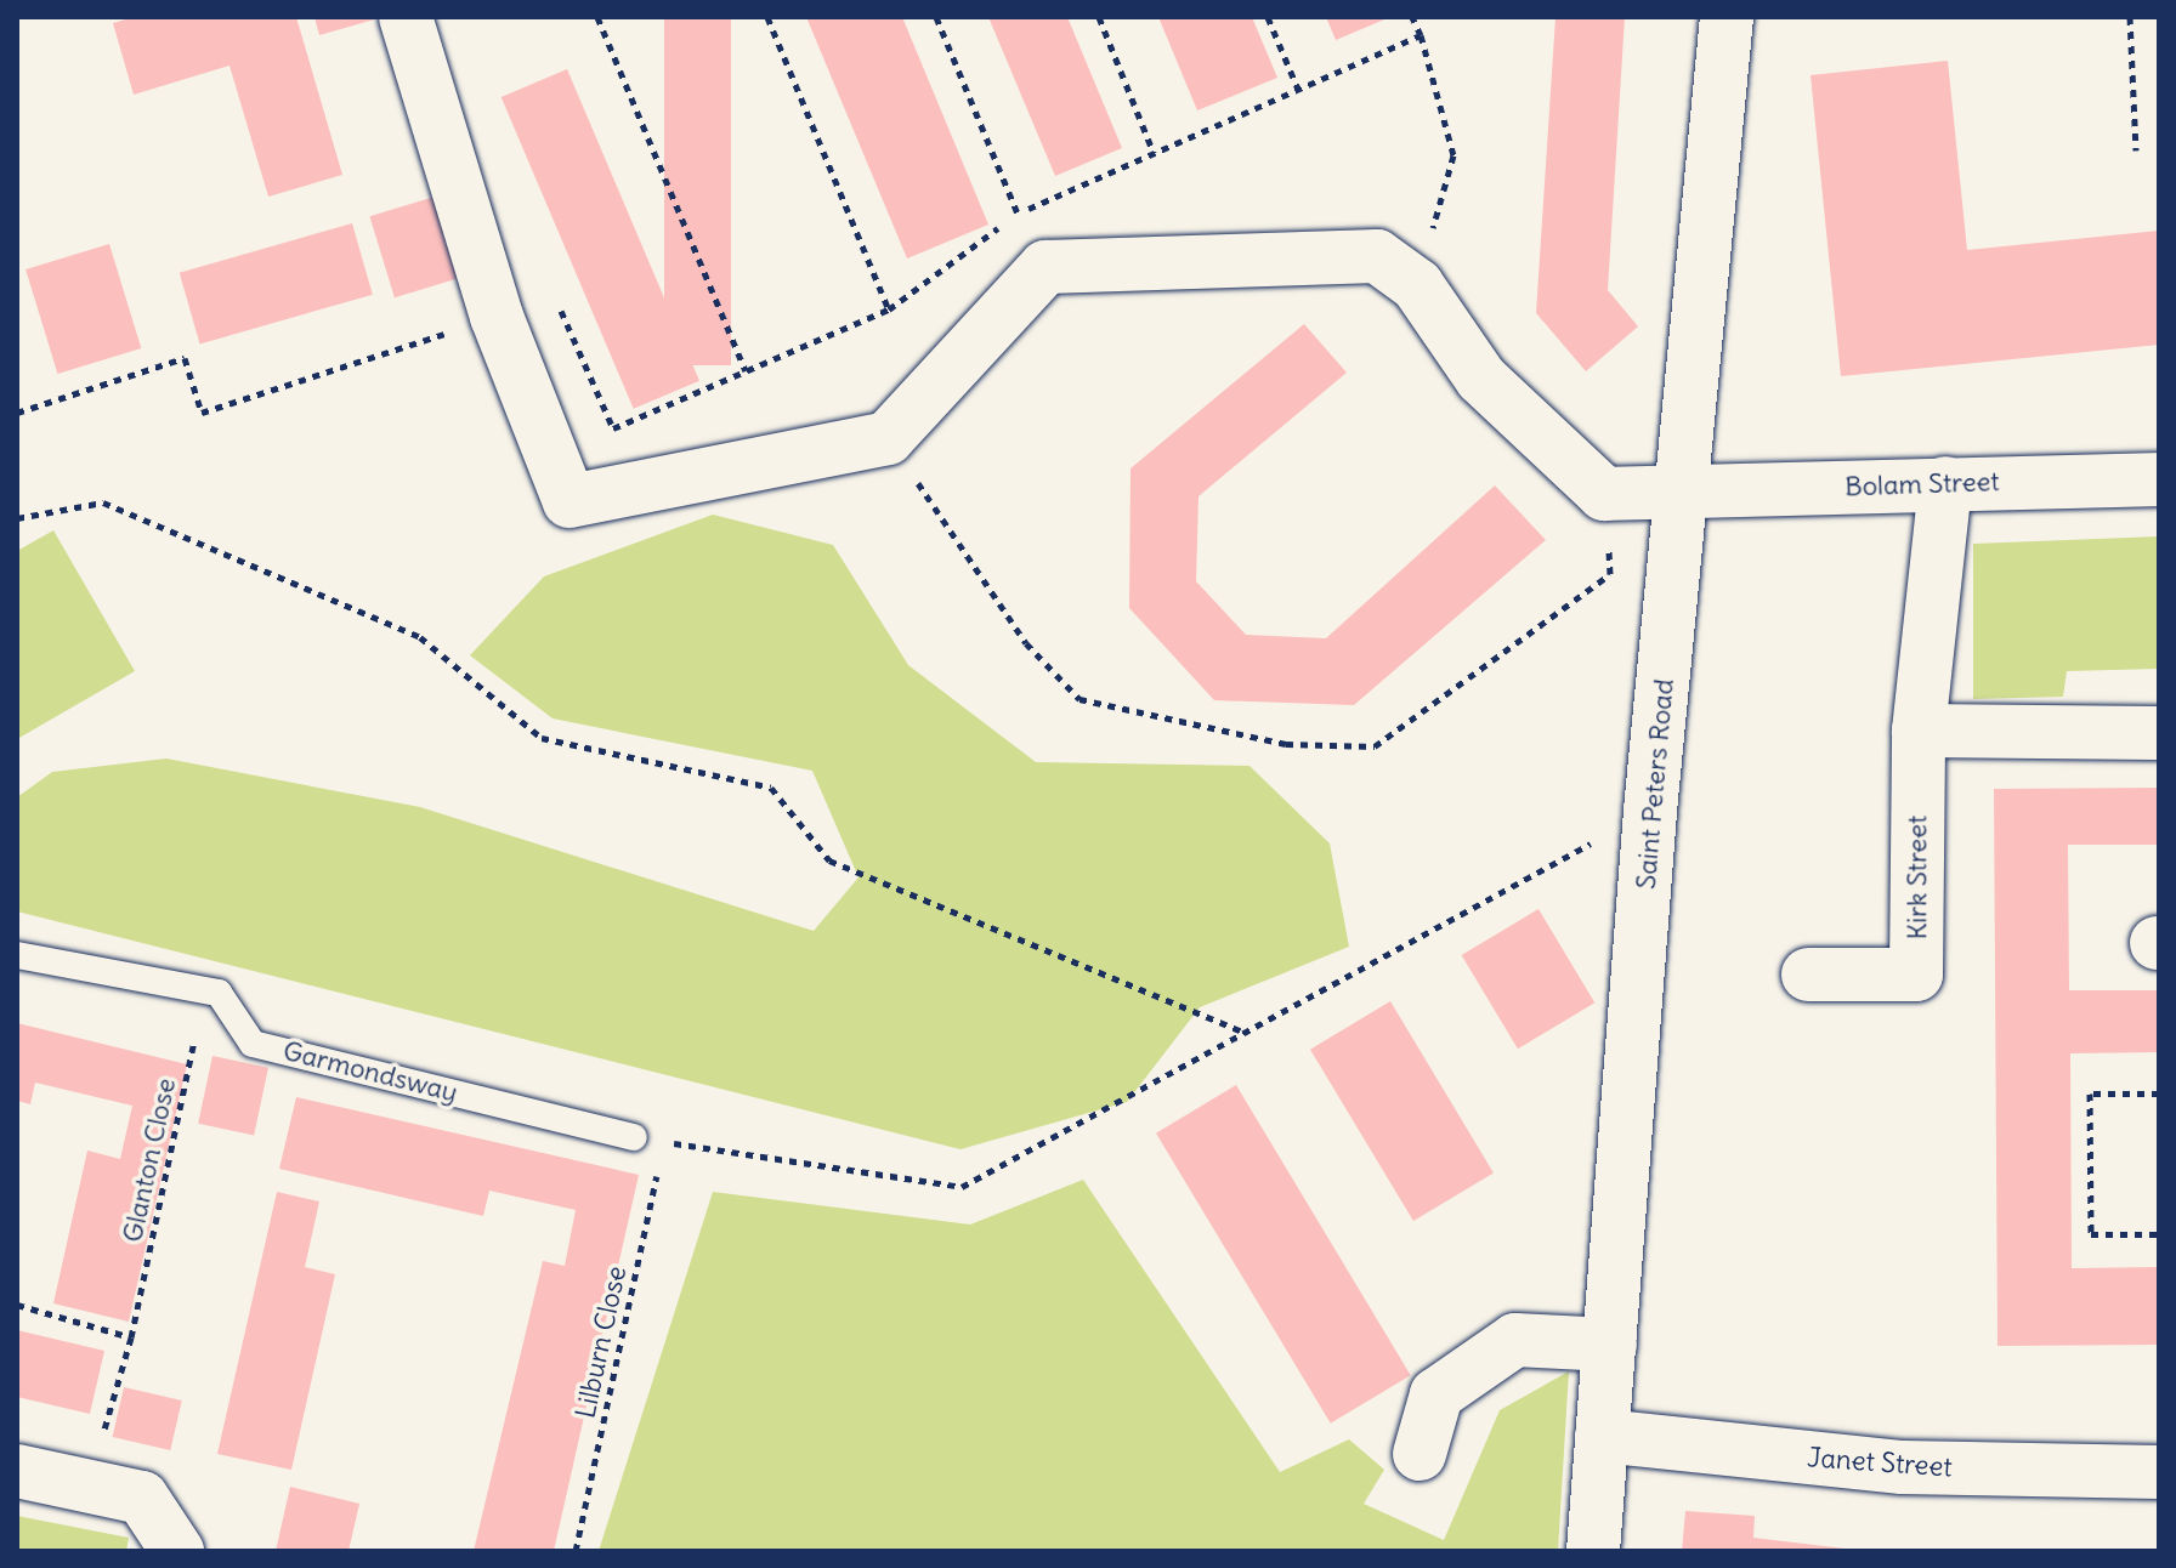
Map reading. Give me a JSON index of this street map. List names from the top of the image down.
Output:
{
  "streets": {
    "street": [
      "Bolam Street",
      "Saint Peters Road",
      "Kirk Street",
      "Janet Street"
    ],
    "lane": ["Garmondsway"],
    "path": ["Glanton Close", "Lilburn Close"]
  },
  "crossings": [
    ["Bolam Street", "Saint Peters Road"],
    ["Bolam Street", "Kirk Street"],
    ["Saint Peters Road", "Janet Street"],
    ["Garmondsway", "Glanton Close"]
  ]
}
